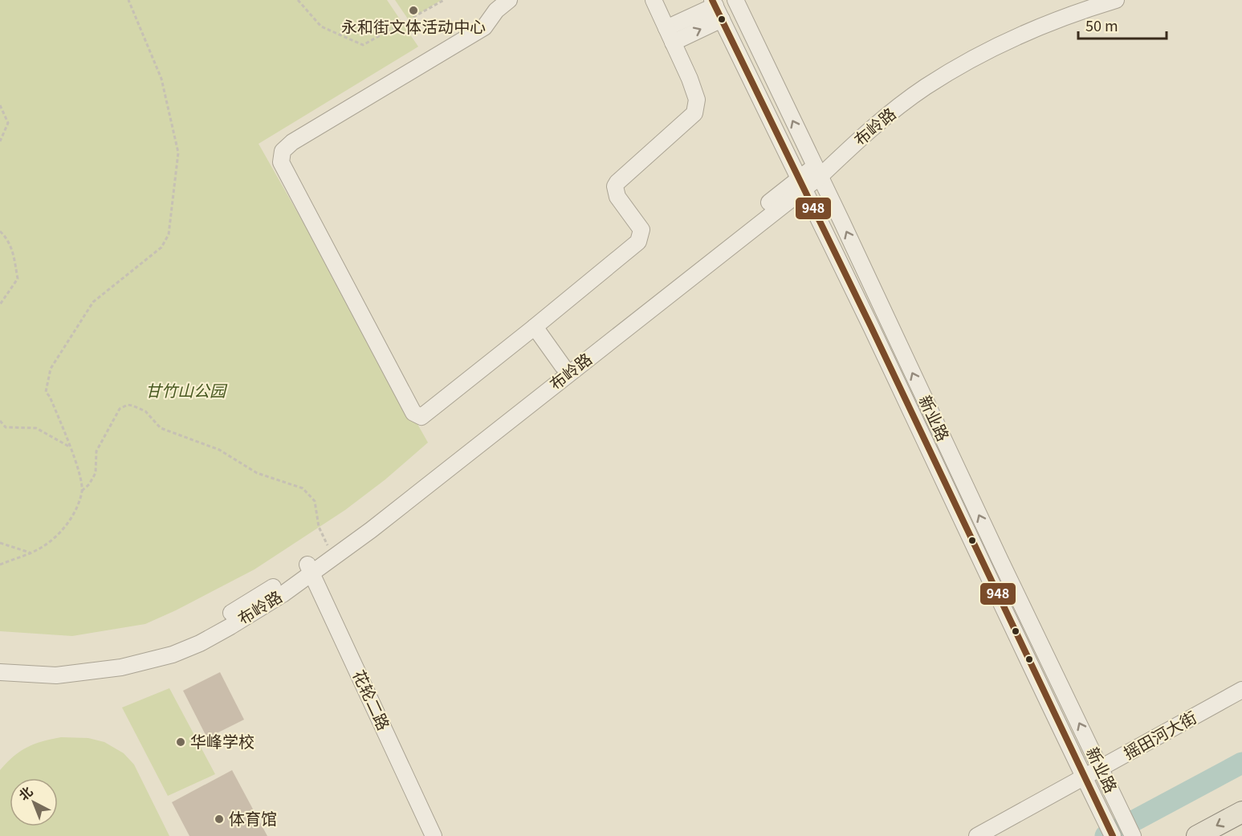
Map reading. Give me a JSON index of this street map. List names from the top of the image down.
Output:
{
  "streets": {
    "street": [
      "布岭路",
      "新业路",
      "花轮二路",
      "摇田河大街"
    ]
  },
  "crossings": [
    ["布岭路", "新业路"],
    ["布岭路", "花轮二路"],
    ["新业路", "摇田河大街"]
  ],
  "parks": ["甘竹山公园"],
  "places": ["永和街文体活动中心", "华峰学校", "体育馆"],
  "lines": ["transit line 948"],
  "scale_bar": "50 m",
  "north": "top left"
}
